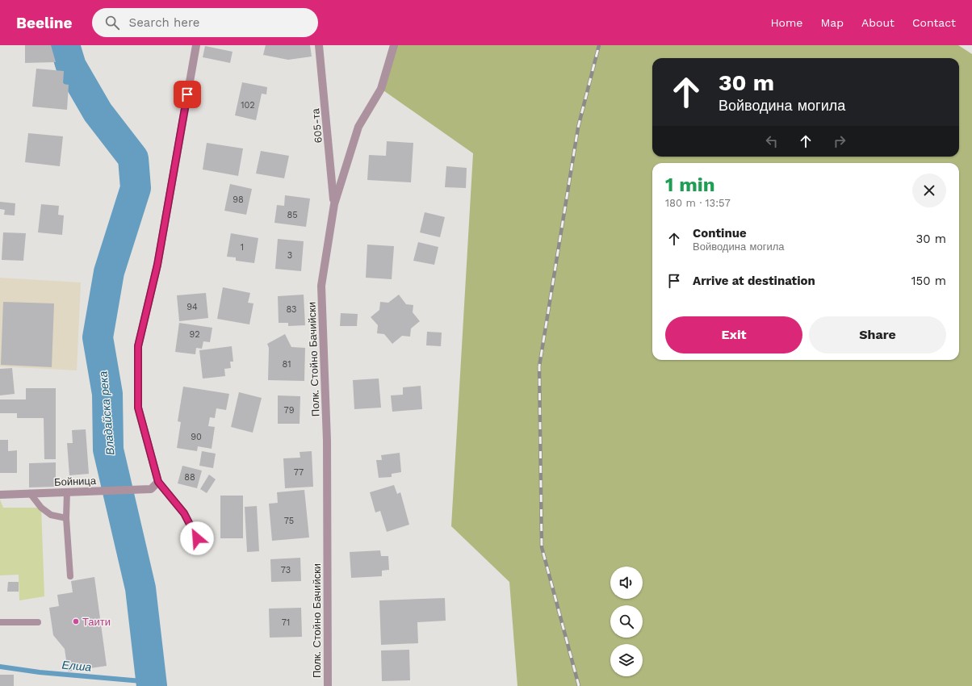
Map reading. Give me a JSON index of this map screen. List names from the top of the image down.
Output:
{
  "streets": {
    "street": ["605-та", "Полк. Стойно Бачийски", "Бойница"]
  },
  "crossings": [
    ["605-та", "Полк. Стойно Бачийски"]
  ],
  "water": ["Владайска река", "Елша"],
  "places": ["Таити"],
  "house_numbers": [
    "102",
    "98",
    "85",
    "1",
    "3",
    "94",
    "83",
    "92",
    "81",
    "79",
    "90",
    "77",
    "88",
    "75",
    "73",
    "71"
  ],
  "page": {
    "header": "Beeline",
    "search": "Search here",
    "nav": [
      "Home",
      "Map",
      "About",
      "Contact"
    ],
    "turn": ["30 m", "Войводина могила"],
    "heading": ["1 min", "180 m · 13:57"],
    "list": [
      {
        "name": "Continue",
        "note": "Войводина могила",
        "value": "30 m"
      },
      {
        "name": "Arrive at destination",
        "value": "150 m"
      }
    ],
    "buttons": ["Exit", "Share"]
  }
}
